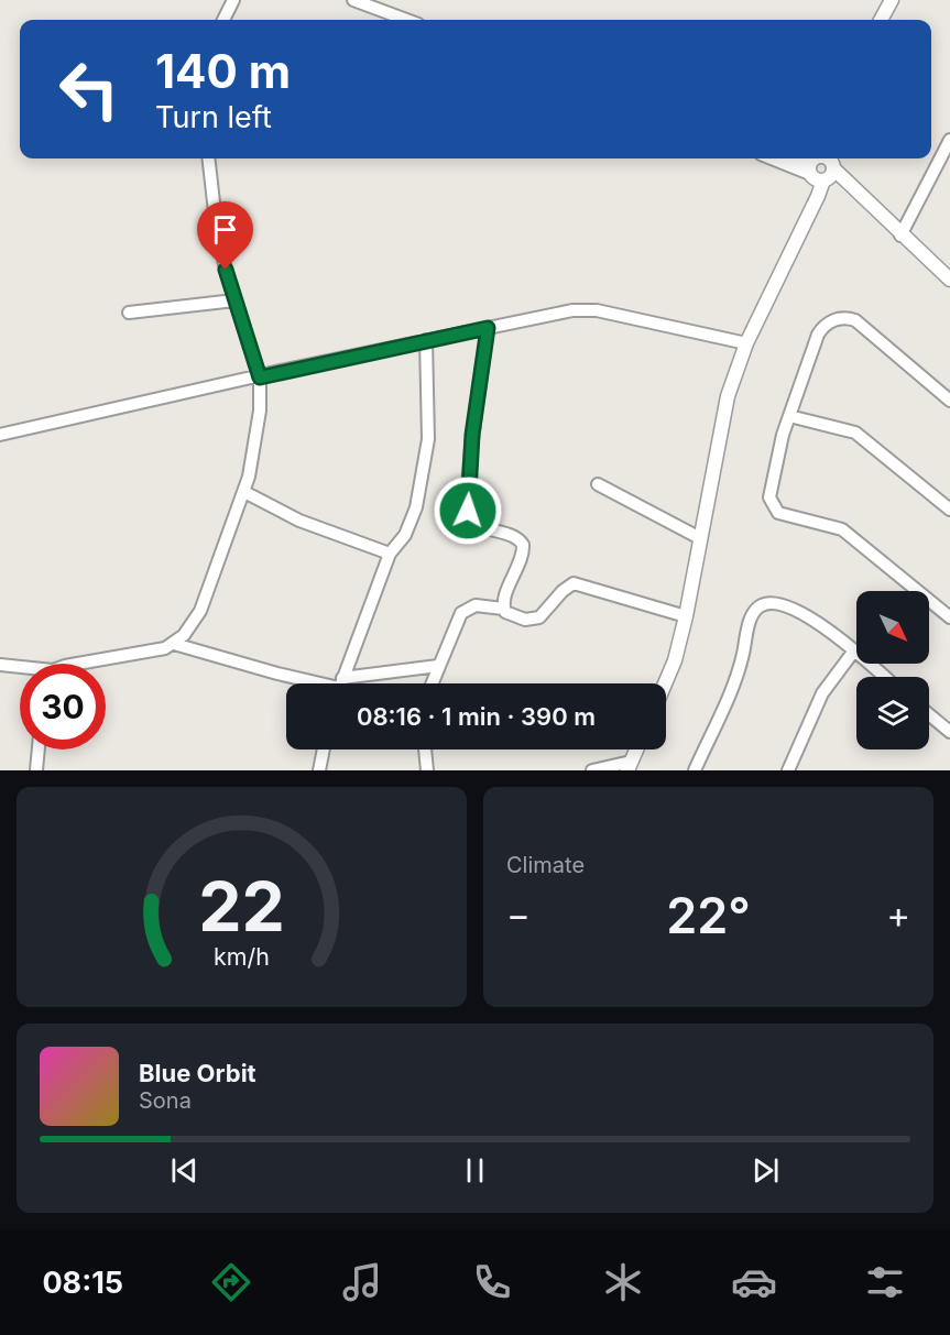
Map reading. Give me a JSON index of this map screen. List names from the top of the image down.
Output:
{
  "north": "bottom right",
  "page": {
    "turn": ["140 m", "Turn left"],
    "limit": "30",
    "trip": "08:16 · 1 min · 390 m",
    "tile": "Climate",
    "heat": ["−", "22°", "+"],
    "song": ["Blue Orbit", "Sona"],
    "tabs": "08:15",
    "gauge": ["22", "km/h"]
  }
}
